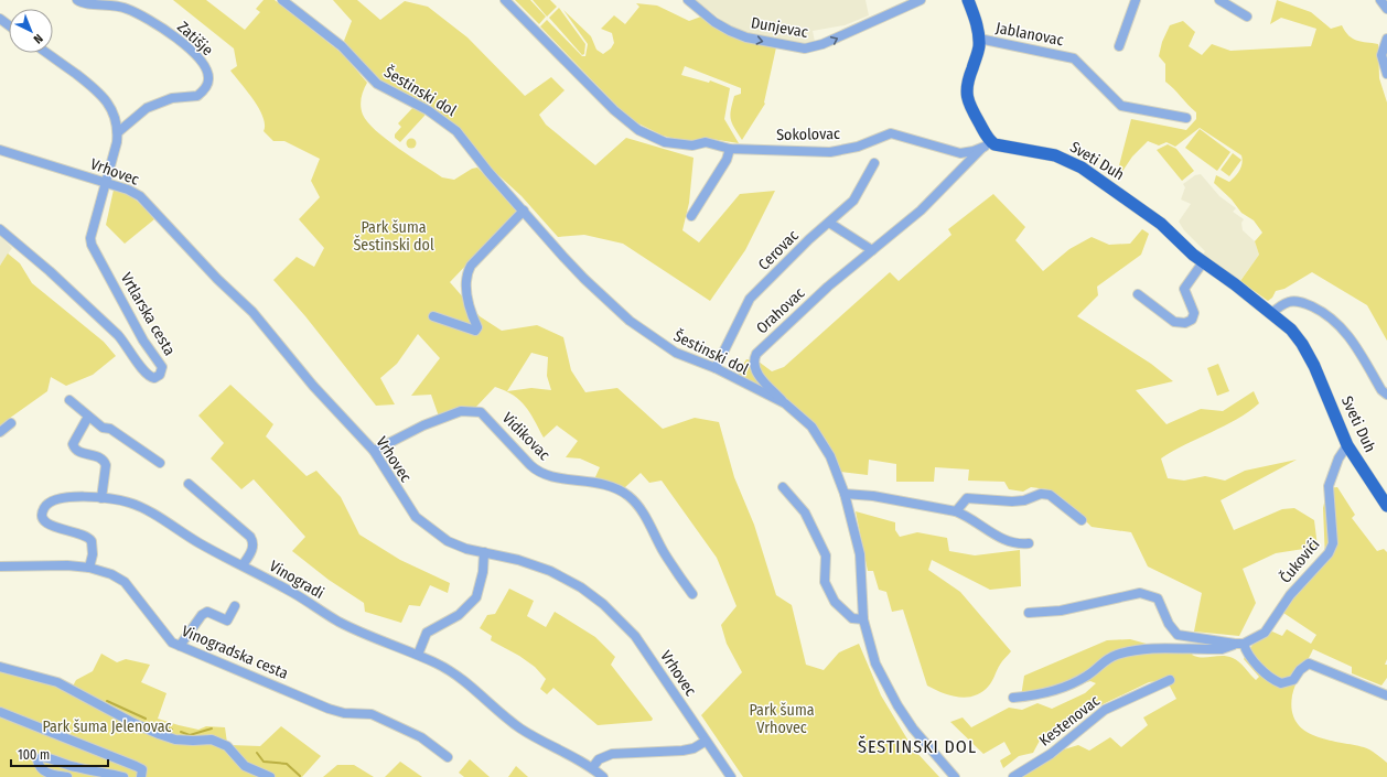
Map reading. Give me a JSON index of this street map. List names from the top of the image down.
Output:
{
  "streets": {
    "main road": ["Sveti Duh"],
    "street": [
      "Dunjevac",
      "Jablanovac",
      "Zatišje",
      "Šestinski dol",
      "Sokolovac",
      "Vrhovec",
      "Cerovac",
      "Orahovac",
      "Vrtlarska cesta",
      "Vidikovac",
      "Čukovići",
      "Vinogradi",
      "Vinogradska cesta",
      "Kestenovac"
    ]
  },
  "crossings": [
    ["Šestinski dol", "Cerovac"],
    ["Šestinski dol", "Orahovac"],
    ["Sokolovac", "Sveti Duh"],
    ["Sokolovac", "Orahovac"],
    ["Sveti Duh", "Orahovac"],
    ["Sveti Duh", "Čukovići"],
    ["Vrhovec", "Vrtlarska cesta"],
    ["Vrhovec", "Vidikovac"],
    ["Vinogradi", "Vinogradska cesta"]
  ],
  "one_way": ["Dunjevac"],
  "districts": ["ŠESTINSKI DOL"],
  "parks": ["Park šuma Šestinski dol", "Park šuma Vrhovec", "Park šuma Jelenovac"],
  "scale_bar": "100 m",
  "north": "bottom right"
}
